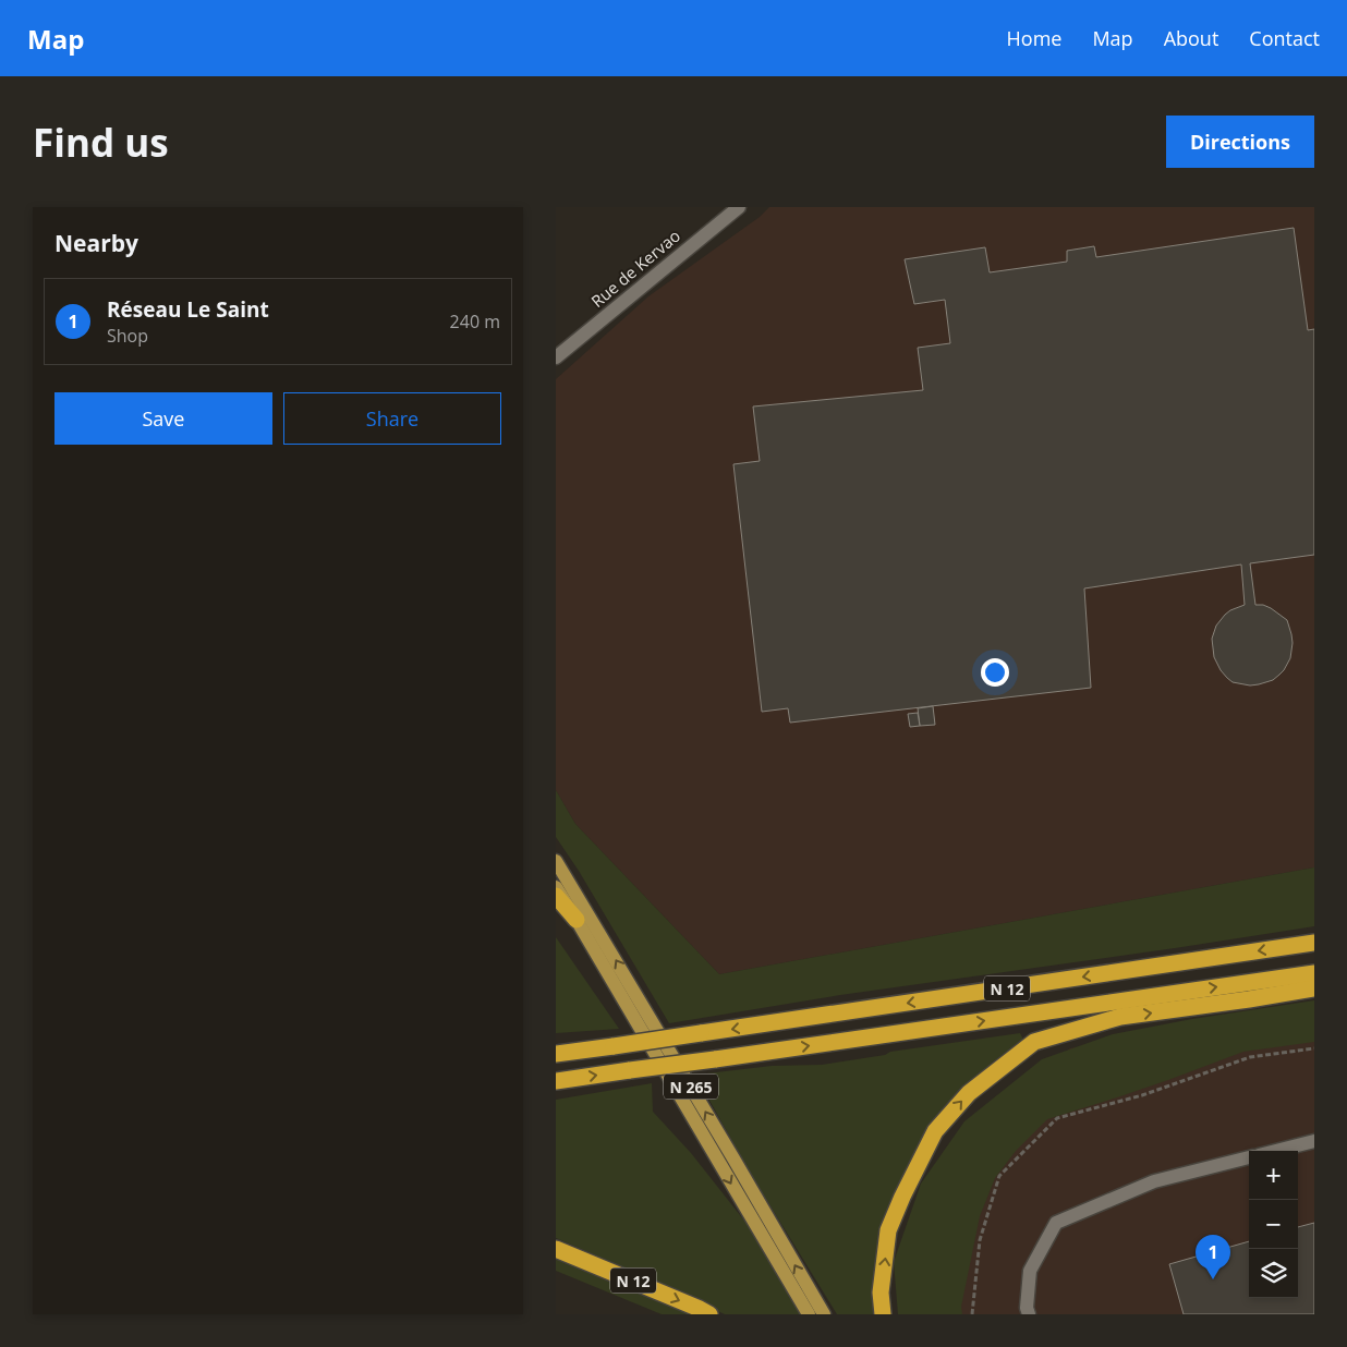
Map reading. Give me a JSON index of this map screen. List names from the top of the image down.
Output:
{
  "streets": {
    "highway": ["N 12"],
    "main road": ["N 265"],
    "street": ["Rue de Kervao"]
  },
  "page": {
    "header": "Map",
    "nav": [
      "Home",
      "Map",
      "About",
      "Contact"
    ],
    "buttons": [
      "Directions",
      ["Save", "Share"]
    ],
    "title": "Find us",
    "heading": "Nearby",
    "list": [
      {
        "mark": "1",
        "name": "Réseau Le Saint",
        "note": "Shop",
        "value": "240 m"
      }
    ],
    "map_buttons": ["+", "−"],
    "pins": "1"
  }
}
